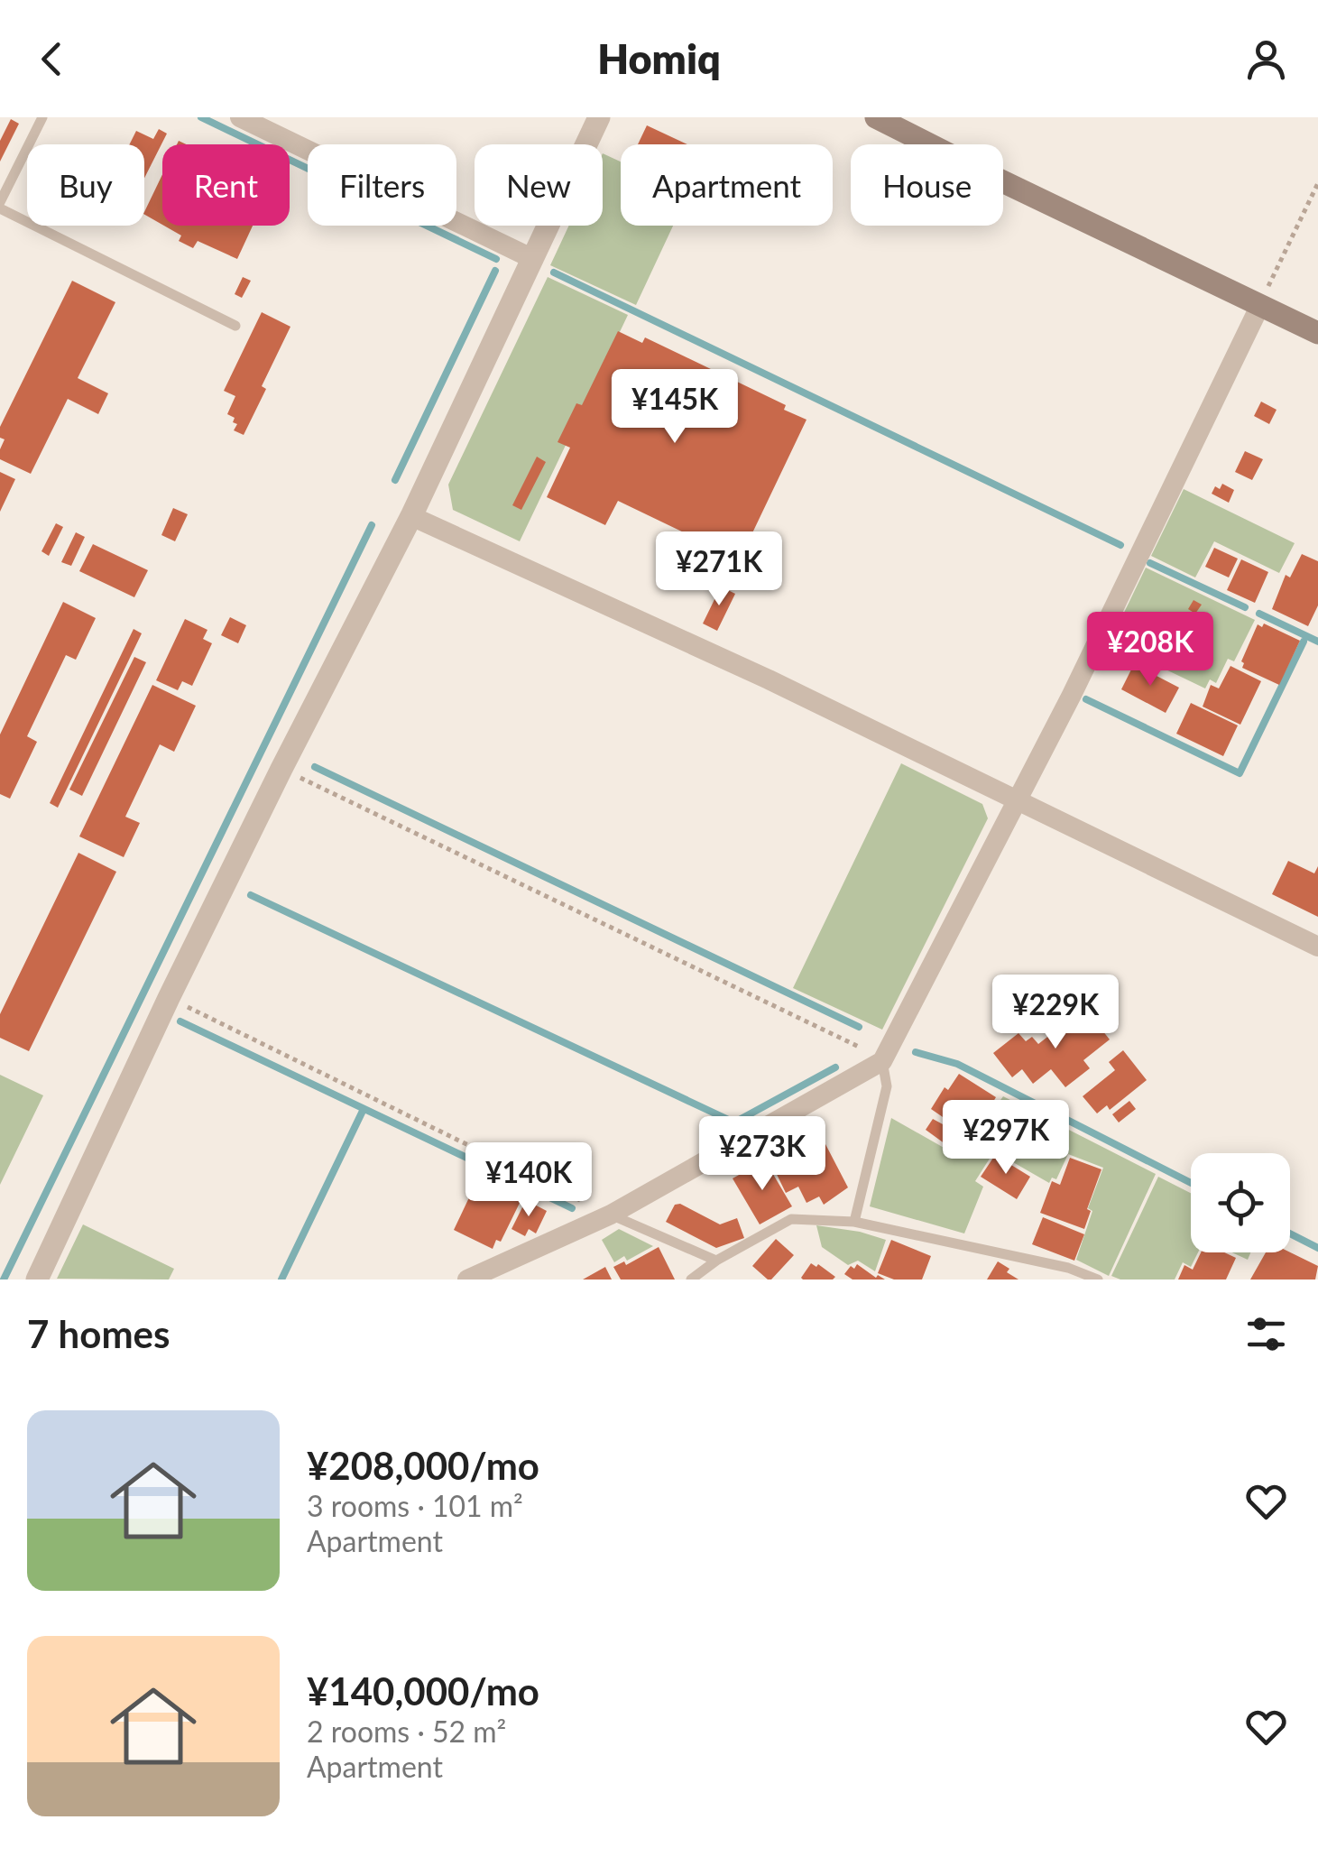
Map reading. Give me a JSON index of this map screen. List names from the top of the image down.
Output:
{
  "page": {
    "header": "Homiq",
    "chip": [
      "Buy",
      "Rent",
      "Filters",
      "New",
      "Apartment",
      "House"
    ],
    "price": [
      "¥145K",
      "¥271K",
      "¥208K",
      "¥229K",
      "¥297K",
      "¥273K",
      "¥140K"
    ],
    "heading": "7 homes",
    "list": [
      {
        "name": "¥208,000/mo",
        "note": "3 rooms · 101 m² · Apartment"
      },
      {
        "name": "¥140,000/mo",
        "note": "2 rooms · 52 m² · Apartment"
      }
    ]
  }
}
